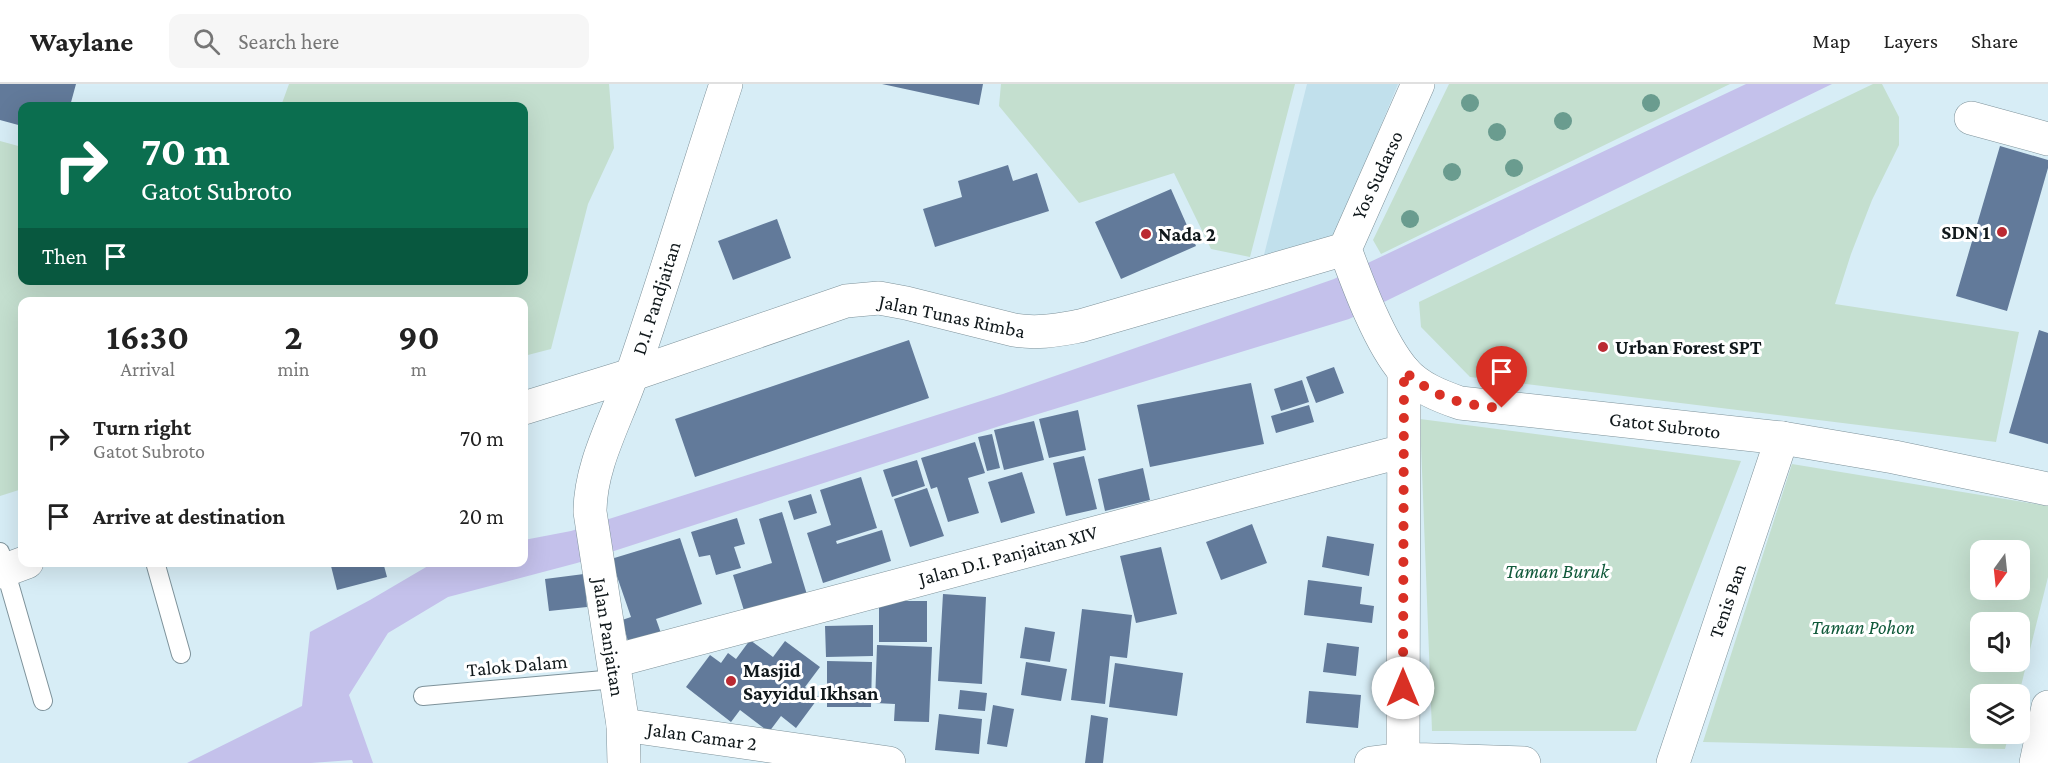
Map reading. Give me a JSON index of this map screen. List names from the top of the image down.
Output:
{
  "streets": {
    "street": [
      "Yos Sudarso",
      "D.I. Pandjaitan",
      "Jalan Tunas Rimba",
      "Gatot Subroto",
      "Jalan D.I. Panjaitan XIV",
      "Tenis Ban",
      "Jalan Panjaitan",
      "Jalan Camar 2"
    ],
    "lane": ["Talok Dalam"]
  },
  "crossings": [
    ["Yos Sudarso", "Jalan Tunas Rimba"],
    ["Yos Sudarso", "Gatot Subroto"],
    ["D.I. Pandjaitan", "Jalan Tunas Rimba"],
    ["D.I. Pandjaitan", "Jalan Panjaitan"],
    ["Jalan Tunas Rimba", "Gatot Subroto"],
    ["Gatot Subroto", "Tenis Ban"],
    ["Jalan D.I. Panjaitan XIV", "Jalan Panjaitan"],
    ["Jalan D.I. Panjaitan XIV", "Talok Dalam"],
    ["Jalan Panjaitan", "Talok Dalam"],
    ["Jalan Panjaitan", "Jalan Camar 2"]
  ],
  "parks": ["Taman Buruk", "Taman Pohon"],
  "places": [
    "SDN 1",
    "Nada 2",
    "Urban Forest SPT",
    "Masjid Sayyidul Ikhsan"
  ],
  "north": "bottom",
  "page": {
    "header": "Waylane",
    "search": "Search here",
    "nav": ["Map", "Layers", "Share"],
    "turn": ["70 m", "Gatot Subroto"],
    "then": "Then",
    "eta": [
      "16:30",
      "Arrival",
      "2",
      "min",
      "90",
      "m"
    ],
    "list": [
      {
        "name": "Turn right",
        "note": "Gatot Subroto",
        "value": "70 m"
      },
      {
        "name": "Arrive at destination",
        "value": "20 m"
      }
    ]
  }
}
